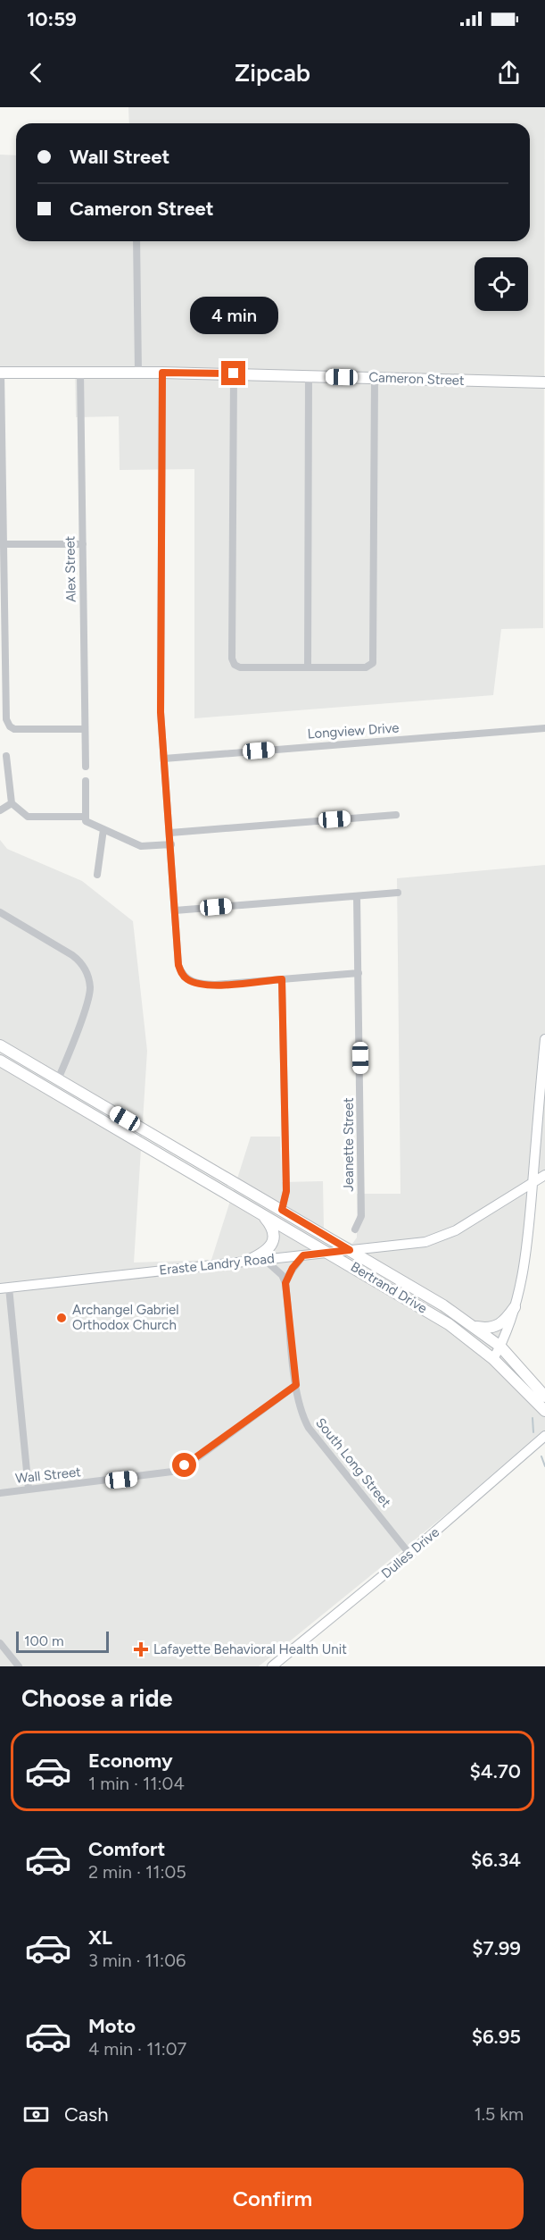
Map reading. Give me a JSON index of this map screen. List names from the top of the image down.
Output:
{
  "streets": {
    "main road": ["Cameron Street", "Bertrand Drive"],
    "street": [
      "Alex Street",
      "Longview Drive",
      "Jeanette Street",
      "Eraste Landry Road",
      "South Long Street",
      "Wall Street",
      "Dulles Drive"
    ]
  },
  "crossings": [
    ["Cameron Street", "Alex Street"],
    ["Eraste Landry Road", "Bertrand Drive"],
    ["South Long Street", "Wall Street"],
    ["South Long Street", "Dulles Drive"]
  ],
  "places": {
    "other": ["Archangel Gabriel Orthodox Church"],
    "health": ["Lafayette Behavioral Health Unit"]
  },
  "scale_bar": "100 m",
  "page": {
    "status": "10:59",
    "header": "Zipcab",
    "banner": ["Wall Street", "Cameron Street"],
    "bubble": "4 min",
    "scale": "100 m",
    "heading": "Choose a ride",
    "list": [
      {
        "name": "Economy",
        "note": "1 min · 11:04",
        "value": "$4.70"
      },
      {
        "name": "Comfort",
        "note": "2 min · 11:05",
        "value": "$6.34"
      },
      {
        "name": "XL",
        "note": "3 min · 11:06",
        "value": "$7.99"
      },
      {
        "name": "Moto",
        "note": "4 min · 11:07",
        "value": "$6.95"
      }
    ],
    "pay": ["Cash", "1.5 km"],
    "buttons": "Confirm"
  }
}
